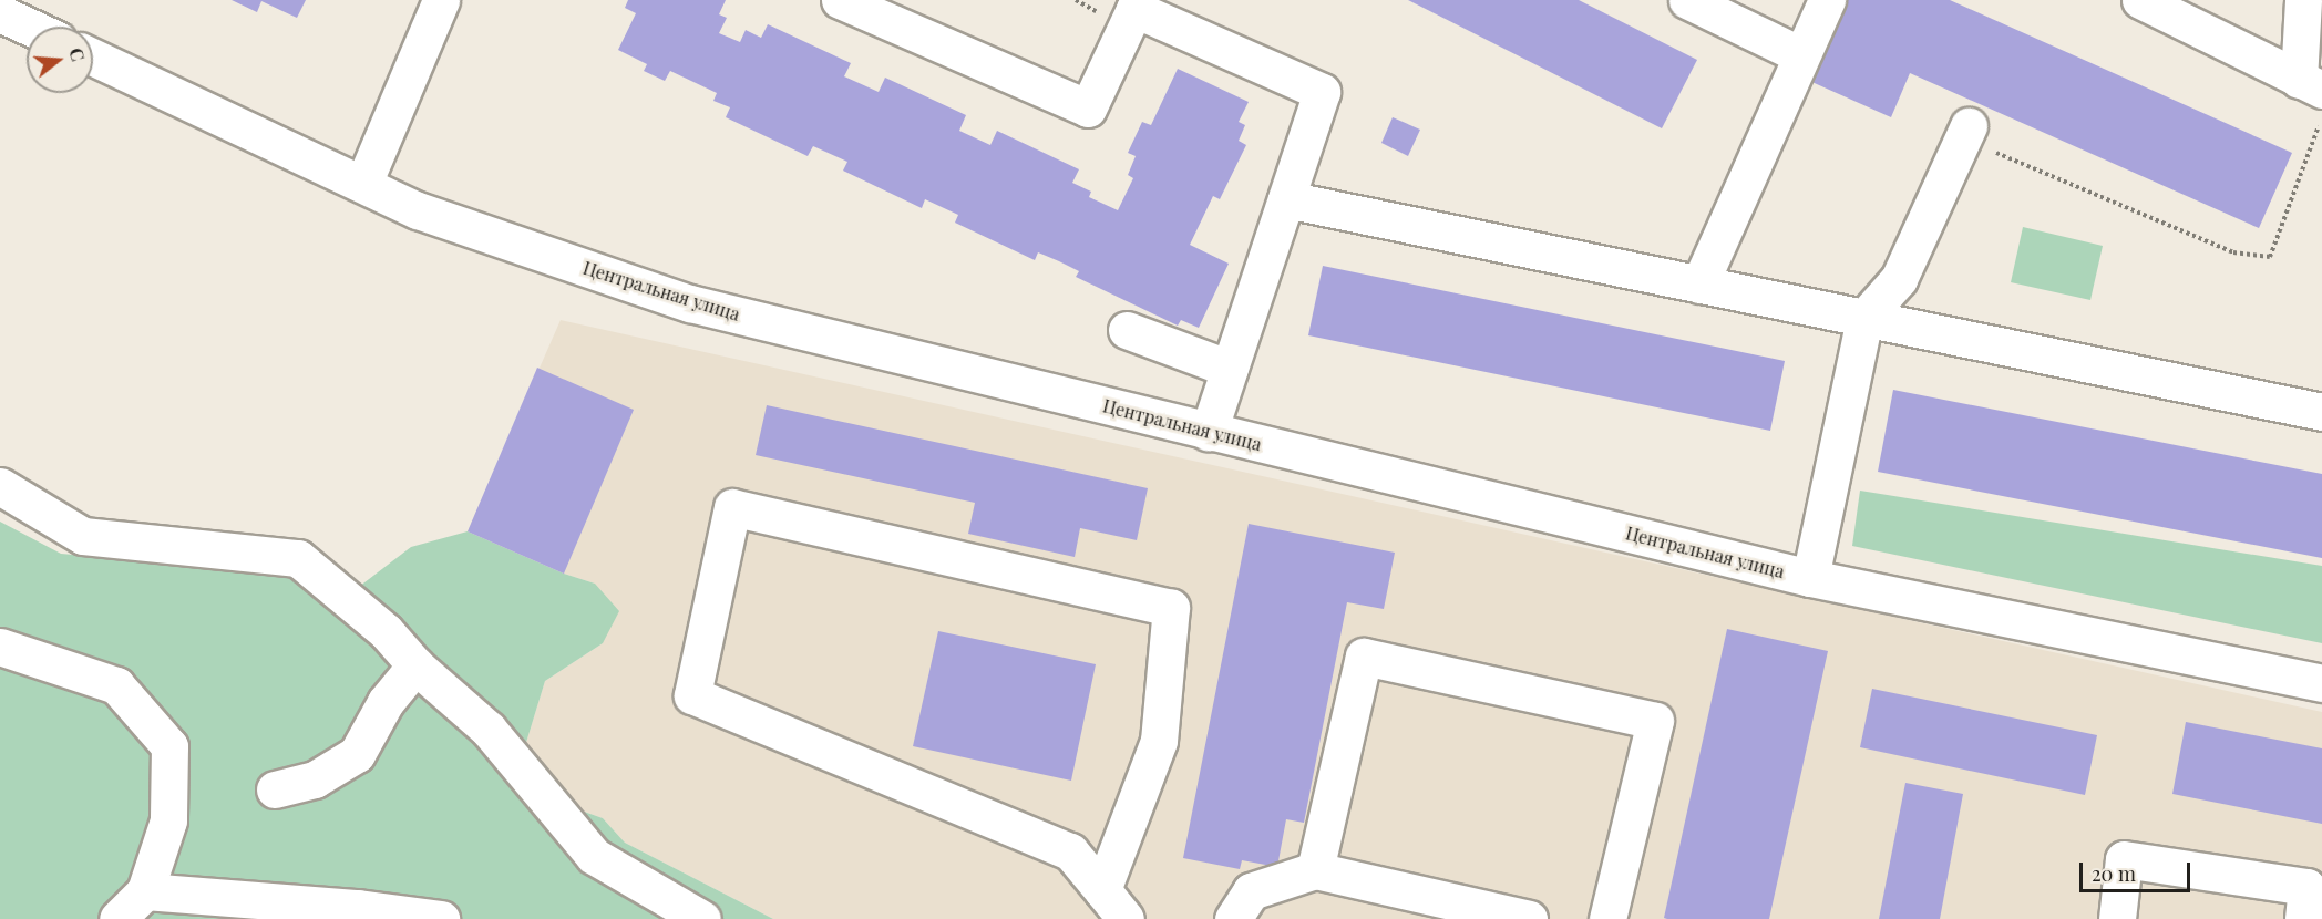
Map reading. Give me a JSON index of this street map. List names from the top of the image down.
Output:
{
  "streets": {
    "street": ["Центральная улица"]
  },
  "scale_bar": "20 m",
  "north": "right"
}
